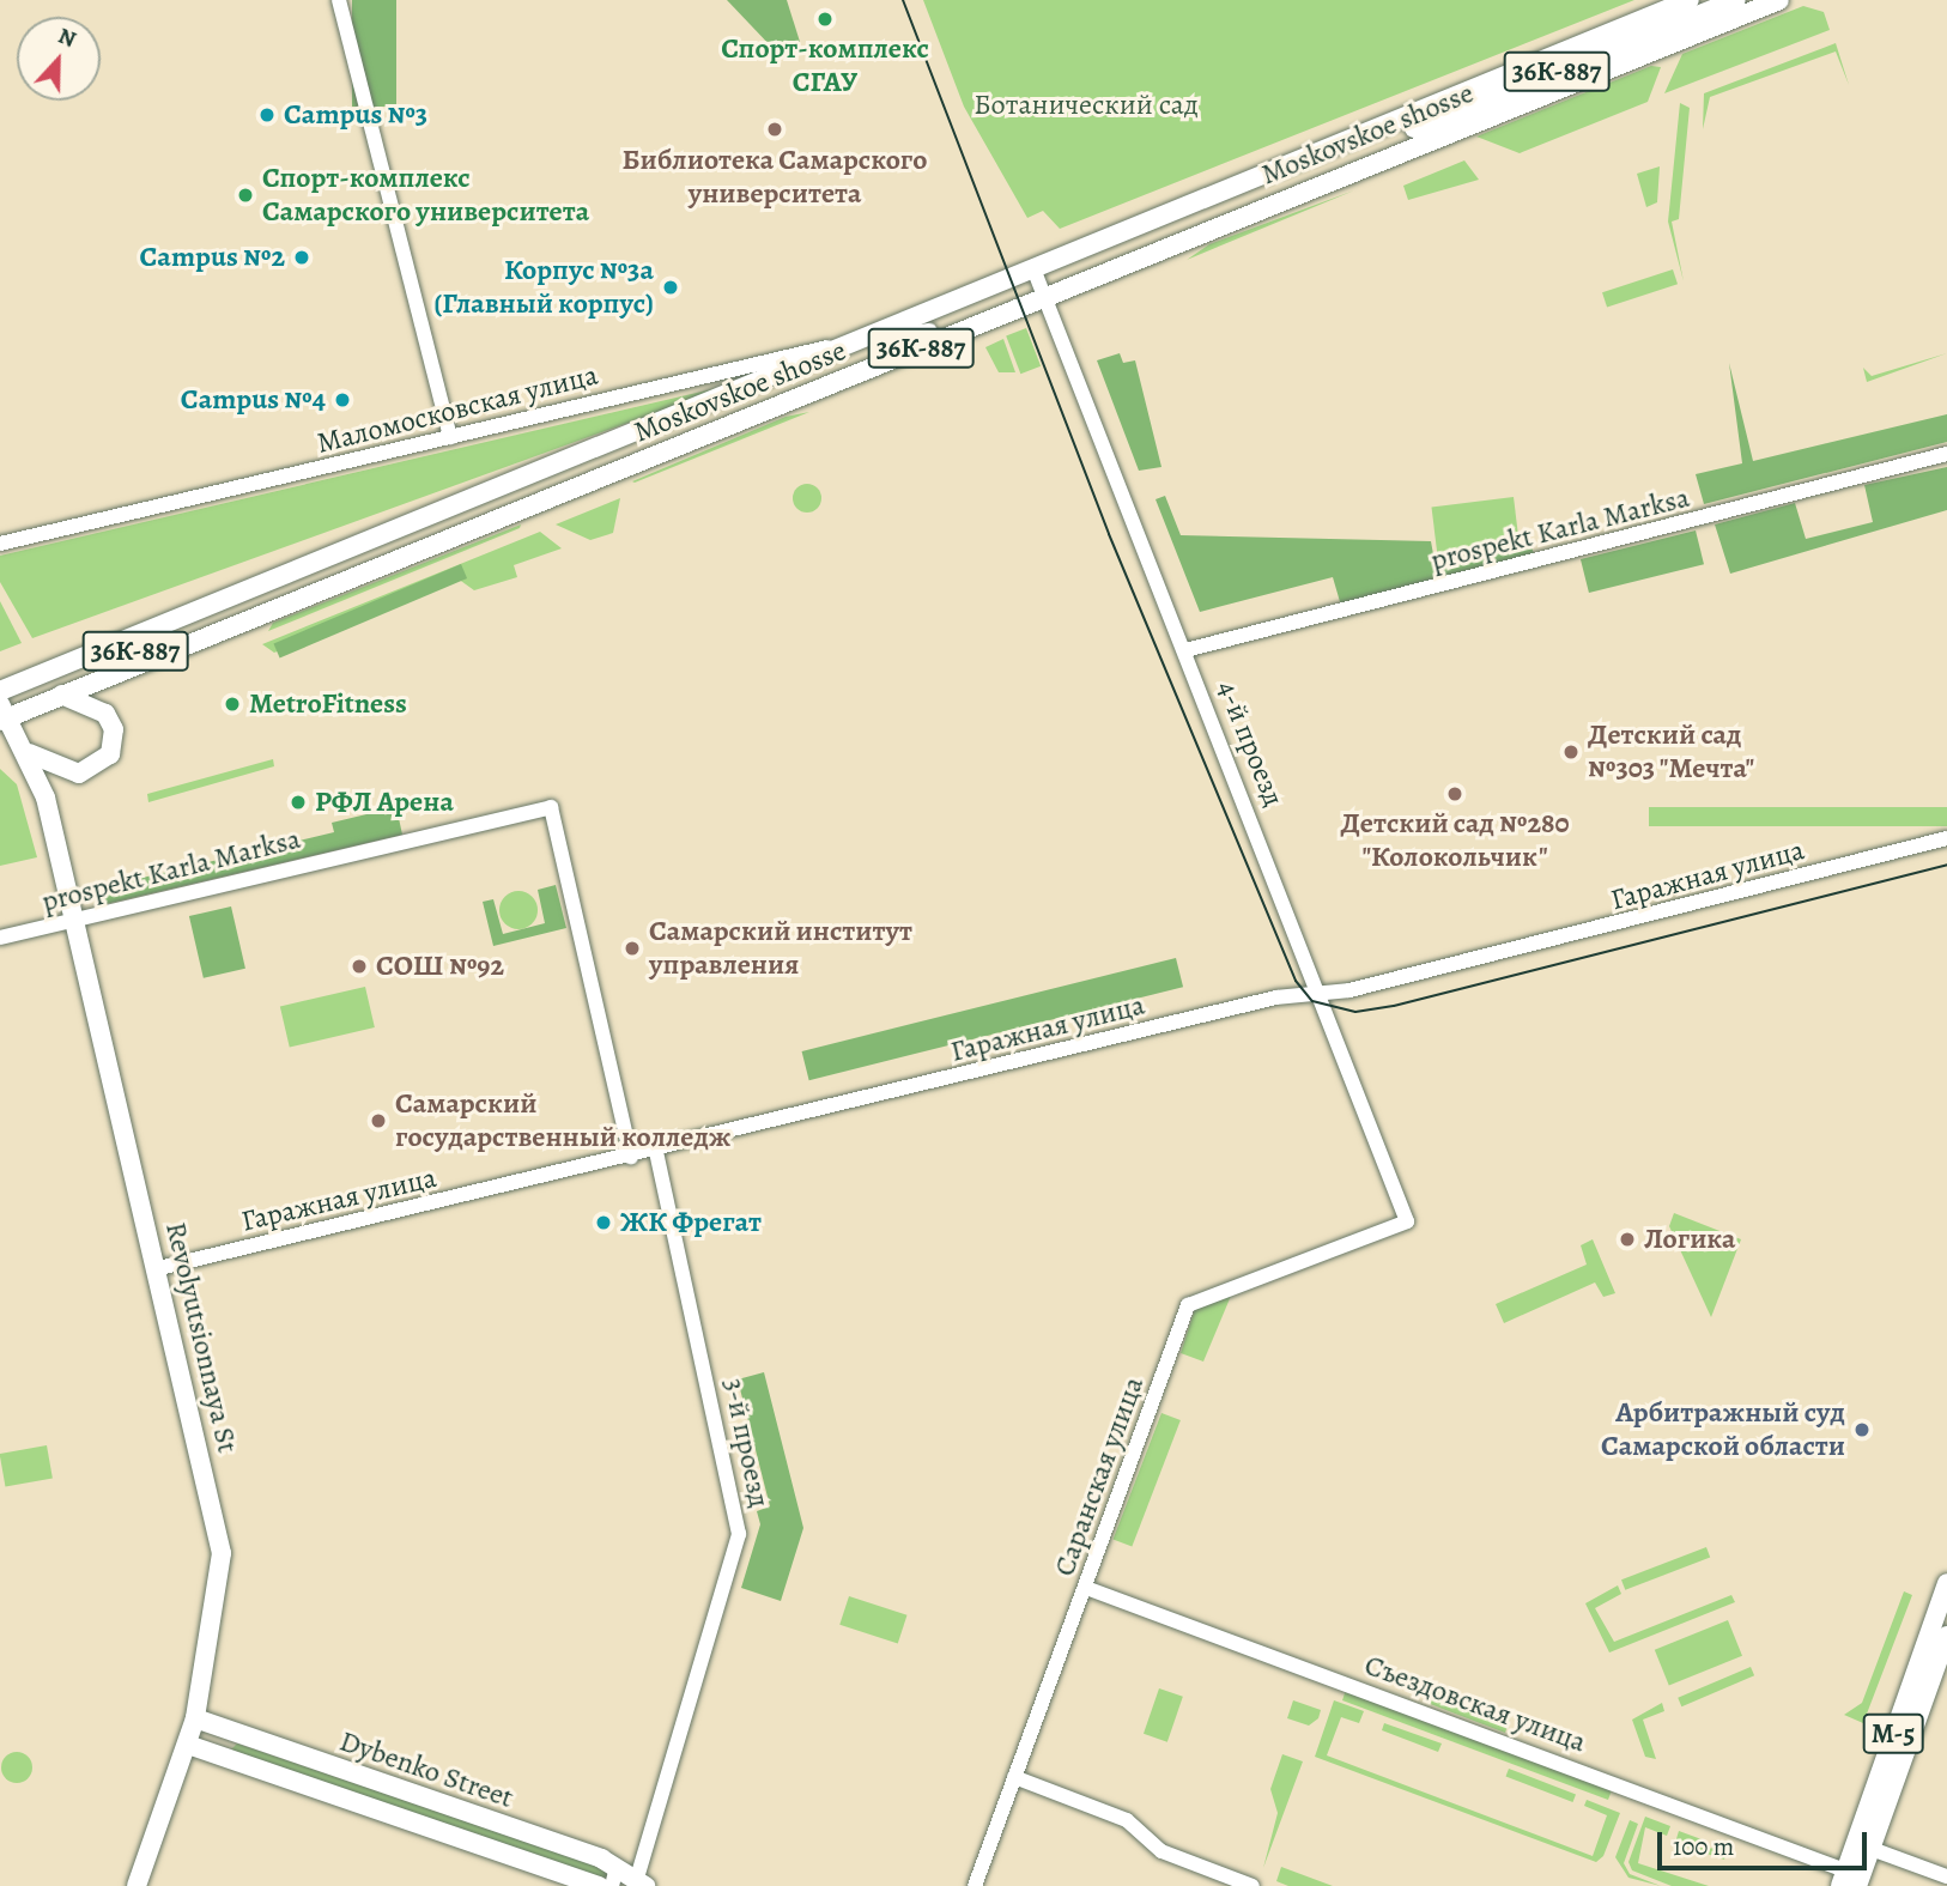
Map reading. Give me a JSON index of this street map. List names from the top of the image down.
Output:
{
  "streets": {
    "main road": [
      "36К-887",
      "Moskovskoe shosse",
      "Revolyutsionnaya St",
      "М-5",
      "Dybenko Street"
    ],
    "street": [
      "Маломосковская улица",
      "prospekt Karla Marksa",
      "4-й проезд",
      "Гаражная улица",
      "3-й проезд",
      "Саранская улица",
      "Съездовская улица"
    ]
  },
  "crossings": [
    ["Moskovskoe shosse", "Маломосковская улица"],
    ["Moskovskoe shosse", "4-й проезд"],
    ["prospekt Karla Marksa", "4-й проезд"],
    ["prospekt Karla Marksa", "Гаражная улица"],
    ["prospekt Karla Marksa", "Revolyutsionnaya St"],
    ["4-й проезд", "Гаражная улица"],
    ["4-й проезд", "Саранская улица"],
    ["Гаражная улица", "Revolyutsionnaya St"],
    ["Гаражная улица", "3-й проезд"],
    ["Revolyutsionnaya St", "Dybenko Street"],
    ["3-й проезд", "Dybenko Street"],
    ["Саранская улица", "Съездовская улица"],
    ["Съездовская улица", "М-5"]
  ],
  "parks": ["Ботанический сад"],
  "places": [
    "Спорт-комплекс СГАУ",
    "Campus №3",
    "Библиотека Самарского университета",
    "Спорт-комплекс Самарского университета",
    "Campus №2",
    "Корпус №3a (Главный корпус)",
    "Campus №4",
    "MetroFitness",
    "Детский сад №303 \"Мечта\"",
    "Детский сад №280 \"Колокольчик\"",
    "РФЛ Арена",
    "Самарский институт управления",
    "СОШ №92",
    "Самарский государственный колледж",
    "ЖК Фрегат",
    "Логика",
    "Арбитражный суд Самарской области"
  ],
  "scale_bar": "100 m",
  "north": "top"
}
